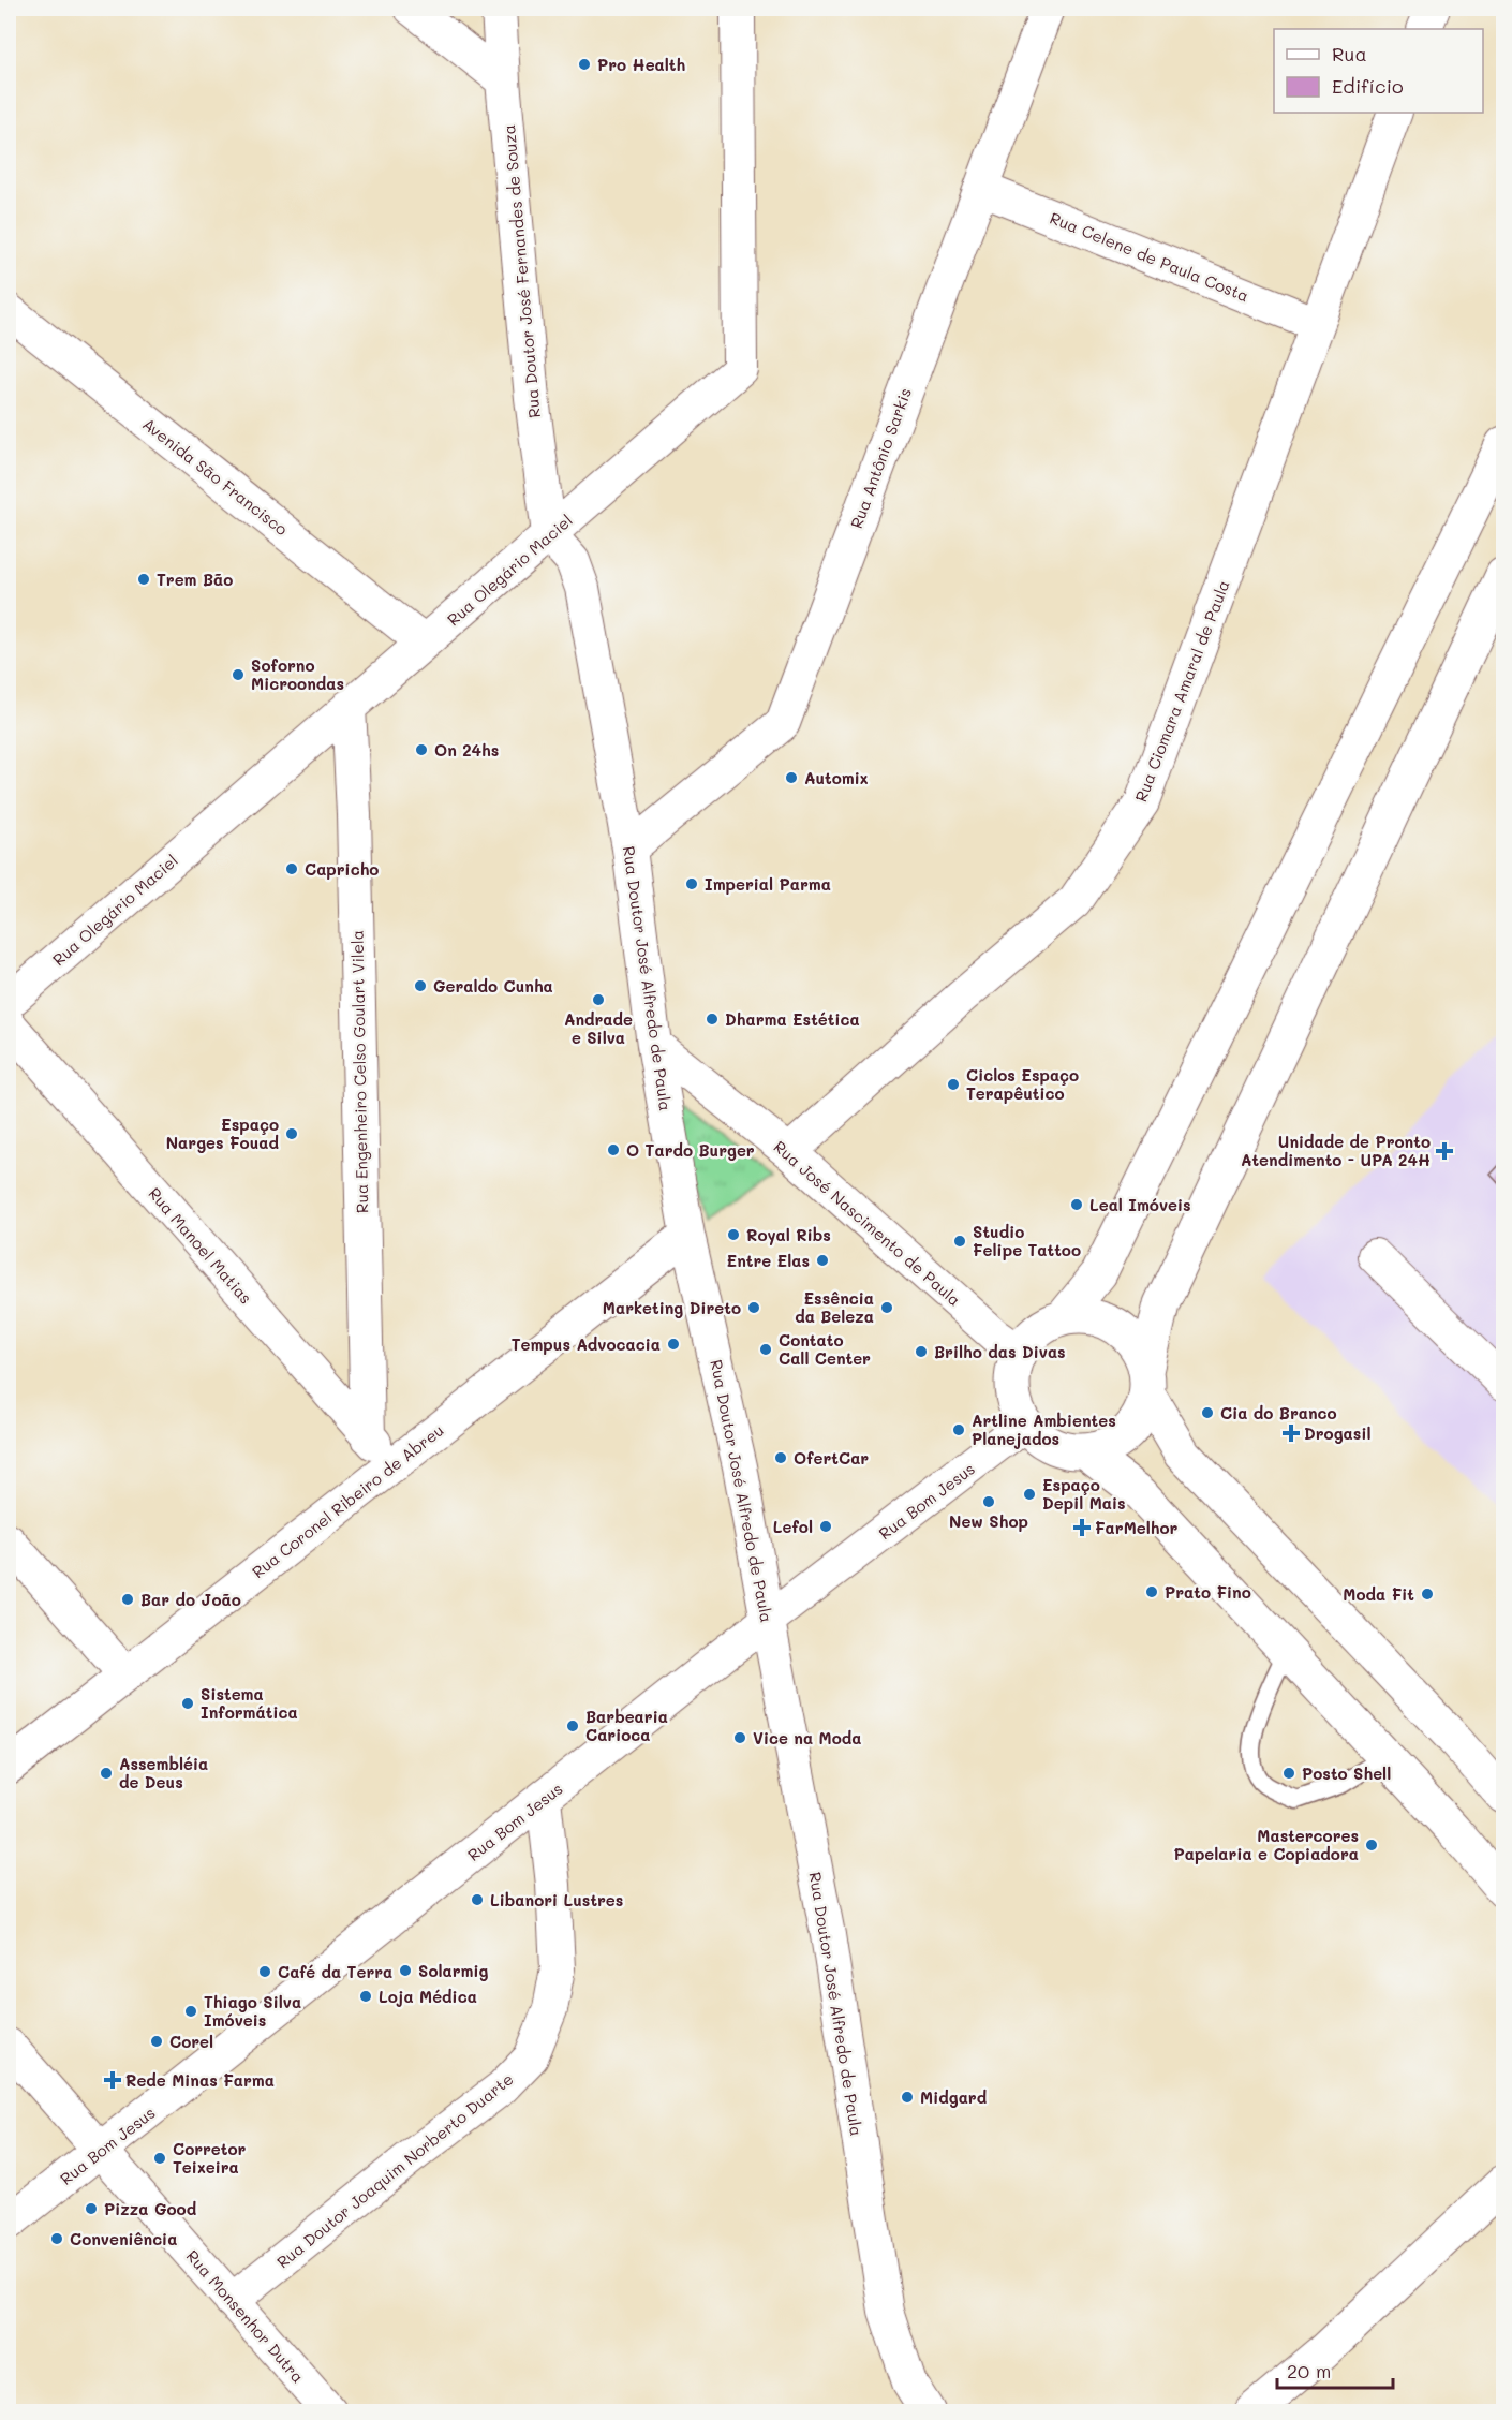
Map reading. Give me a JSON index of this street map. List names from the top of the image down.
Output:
{
  "streets": {
    "street": [
      "Rua Celene de Paula Costa",
      "Rua Doutor José Fernandes de Souza",
      "Rua Antônio Sarkis",
      "Avenida São Francisco",
      "Rua Olegário Maciel",
      "Rua Ciomara Amaral de Paula",
      "Rua Doutor José Alfredo de Paula",
      "Rua Engenheiro Celso Goulart Vilela",
      "Rua José Nascimento de Paula",
      "Rua Manoel Matias",
      "Rua Coronel Ribeiro de Abreu",
      "Rua Bom Jesus",
      "Rua Doutor Joaquim Norberto Duarte",
      "Rua Monsenhor Dutra"
    ]
  },
  "crossings": [
    ["Rua Celene de Paula Costa", "Rua Antônio Sarkis"],
    ["Rua Celene de Paula Costa", "Rua Ciomara Amaral de Paula"],
    ["Rua Doutor José Fernandes de Souza", "Rua Olegário Maciel"],
    ["Rua Doutor José Fernandes de Souza", "Rua Doutor José Alfredo de Paula"],
    ["Rua Antônio Sarkis", "Rua Doutor José Alfredo de Paula"],
    ["Avenida São Francisco", "Rua Olegário Maciel"],
    ["Rua Olegário Maciel", "Rua Doutor José Alfredo de Paula"],
    ["Rua Olegário Maciel", "Rua Engenheiro Celso Goulart Vilela"],
    ["Rua Ciomara Amaral de Paula", "Rua José Nascimento de Paula"],
    ["Rua Doutor José Alfredo de Paula", "Rua José Nascimento de Paula"],
    ["Rua Doutor José Alfredo de Paula", "Rua Coronel Ribeiro de Abreu"],
    ["Rua Doutor José Alfredo de Paula", "Rua Bom Jesus"],
    ["Rua Engenheiro Celso Goulart Vilela", "Rua Manoel Matias"],
    ["Rua José Nascimento de Paula", "Rua Bom Jesus"],
    ["Rua Manoel Matias", "Rua Coronel Ribeiro de Abreu"],
    ["Rua Bom Jesus", "Rua Doutor Joaquim Norberto Duarte"],
    ["Rua Bom Jesus", "Rua Monsenhor Dutra"],
    ["Rua Doutor Joaquim Norberto Duarte", "Rua Monsenhor Dutra"]
  ],
  "places": {
    "other": [
      "Pro Health",
      "Trem Bão",
      "Soforno Microondas",
      "On 24hs",
      "Automix",
      "Capricho",
      "Imperial Parma",
      "Geraldo Cunha",
      "Andrade e Silva",
      "Dharma Estética",
      "Ciclos Espaço Terapêutico",
      "Espaço Narges Fouad",
      "O Tardo Burger",
      "Leal Imóveis",
      "Royal Ribs",
      "Studio Felipe Tattoo",
      "Entre Elas",
      "Marketing Direto",
      "Essência da Beleza",
      "Tempus Advocacia",
      "Contato Call Center",
      "Brilho das Divas",
      "Cia do Branco",
      "Artline Ambientes Planejados",
      "OfertCar",
      "Espaço Depil Mais",
      "New Shop",
      "Lefol",
      "Prato Fino",
      "Moda Fit",
      "Bar do João",
      "Sistema Informática",
      "Barbearia Carioca",
      "Vice na Moda",
      "Assembléia de Deus",
      "Posto Shell",
      "Mastercores Papelaria e Copiadora",
      "Libanori Lustres",
      "Solarmig",
      "Café da Terra",
      "Loja Médica",
      "Thiago Silva Imóveis",
      "Corel",
      "Midgard",
      "Corretor Teixeira",
      "Pizza Good",
      "Conveniência"
    ],
    "health": [
      "Unidade de Pronto Atendimento - UPA 24H",
      "Drogasil",
      "FarMelhor",
      "Rede Minas Farma"
    ]
  },
  "legend": ["Rua", "Edifício"],
  "scale_bar": "20 m"
}
